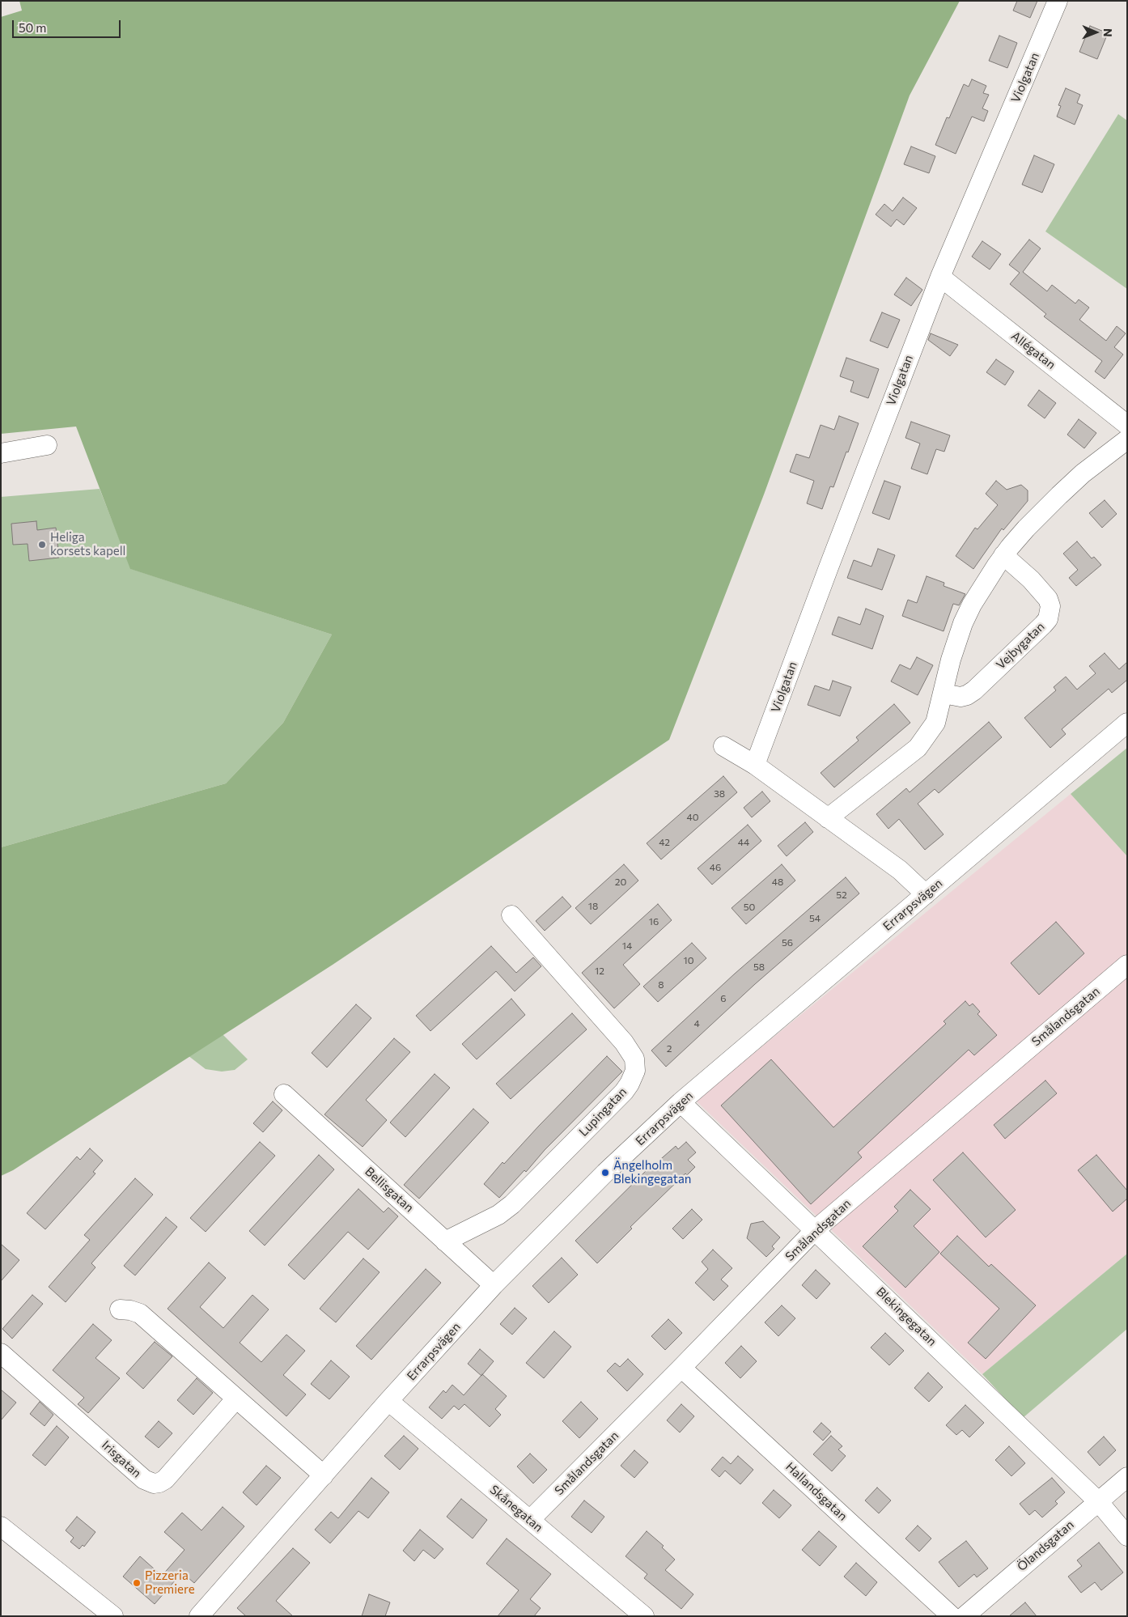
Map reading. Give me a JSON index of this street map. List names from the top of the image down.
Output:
{
  "streets": {
    "street": [
      "Violgatan",
      "Allégatan",
      "Vejbygatan",
      "Errarpsvägen",
      "Smålandsgatan",
      "Lupingatan",
      "Bellisgatan",
      "Blekingegatan",
      "Irisgatan",
      "Hallandsgatan",
      "Skånegatan",
      "Ölandsgatan"
    ]
  },
  "crossings": [
    ["Violgatan", "Allégatan"],
    ["Errarpsvägen", "Bellisgatan"],
    ["Errarpsvägen", "Blekingegatan"],
    ["Errarpsvägen", "Skånegatan"],
    ["Smålandsgatan", "Blekingegatan"],
    ["Smålandsgatan", "Hallandsgatan"],
    ["Smålandsgatan", "Skånegatan"],
    ["Lupingatan", "Bellisgatan"],
    ["Blekingegatan", "Ölandsgatan"]
  ],
  "places": ["Heliga korsets kapell", "Ängelholm Blekingegatan", "Pizzeria Premiere"],
  "house_numbers": [
    "38",
    "40",
    "42",
    "44",
    "46",
    "20",
    "48",
    "52",
    "18",
    "50",
    "54",
    "16",
    "56",
    "14",
    "10",
    "58",
    "12",
    "8",
    "6",
    "4",
    "2"
  ],
  "scale_bar": "50 m",
  "north": "right"
}
